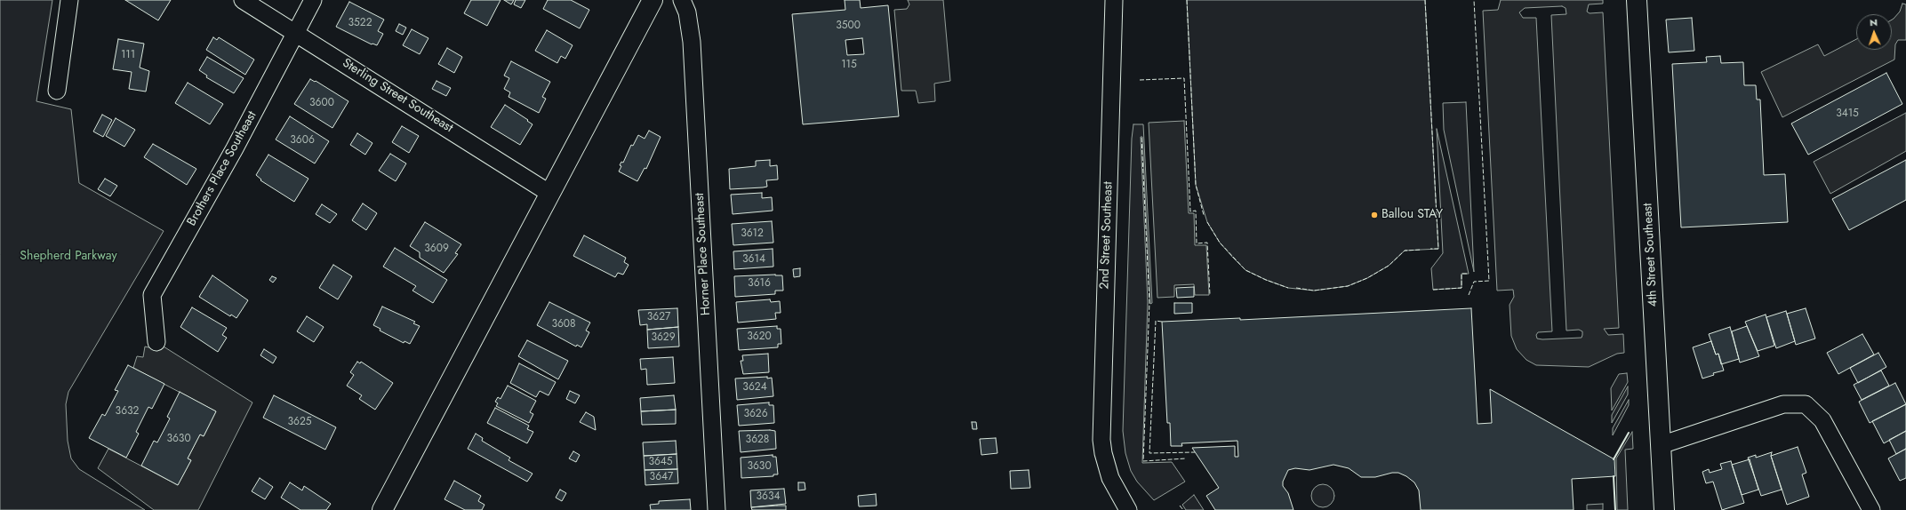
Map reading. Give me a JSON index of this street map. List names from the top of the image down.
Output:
{
  "streets": {
    "main road": ["4th Street Southeast"],
    "street": [
      "Sterling Street Southeast",
      "Brothers Place Southeast",
      "2nd Street Southeast",
      "Horner Place Southeast"
    ]
  },
  "crossings": [
    ["Sterling Street Southeast", "Brothers Place Southeast"]
  ],
  "parks": ["Shepherd Parkway"],
  "places": ["Ballou STAY"],
  "house_numbers": [
    "3522",
    "3500",
    "111",
    "115",
    "3600",
    "3415",
    "3606",
    "3612",
    "3609",
    "3614",
    "3616",
    "3627",
    "3608",
    "3620",
    "3629",
    "3624",
    "3632",
    "3626",
    "3625",
    "3630",
    "3628",
    "3645",
    "3630",
    "3647",
    "3634"
  ],
  "north": "top"
}
